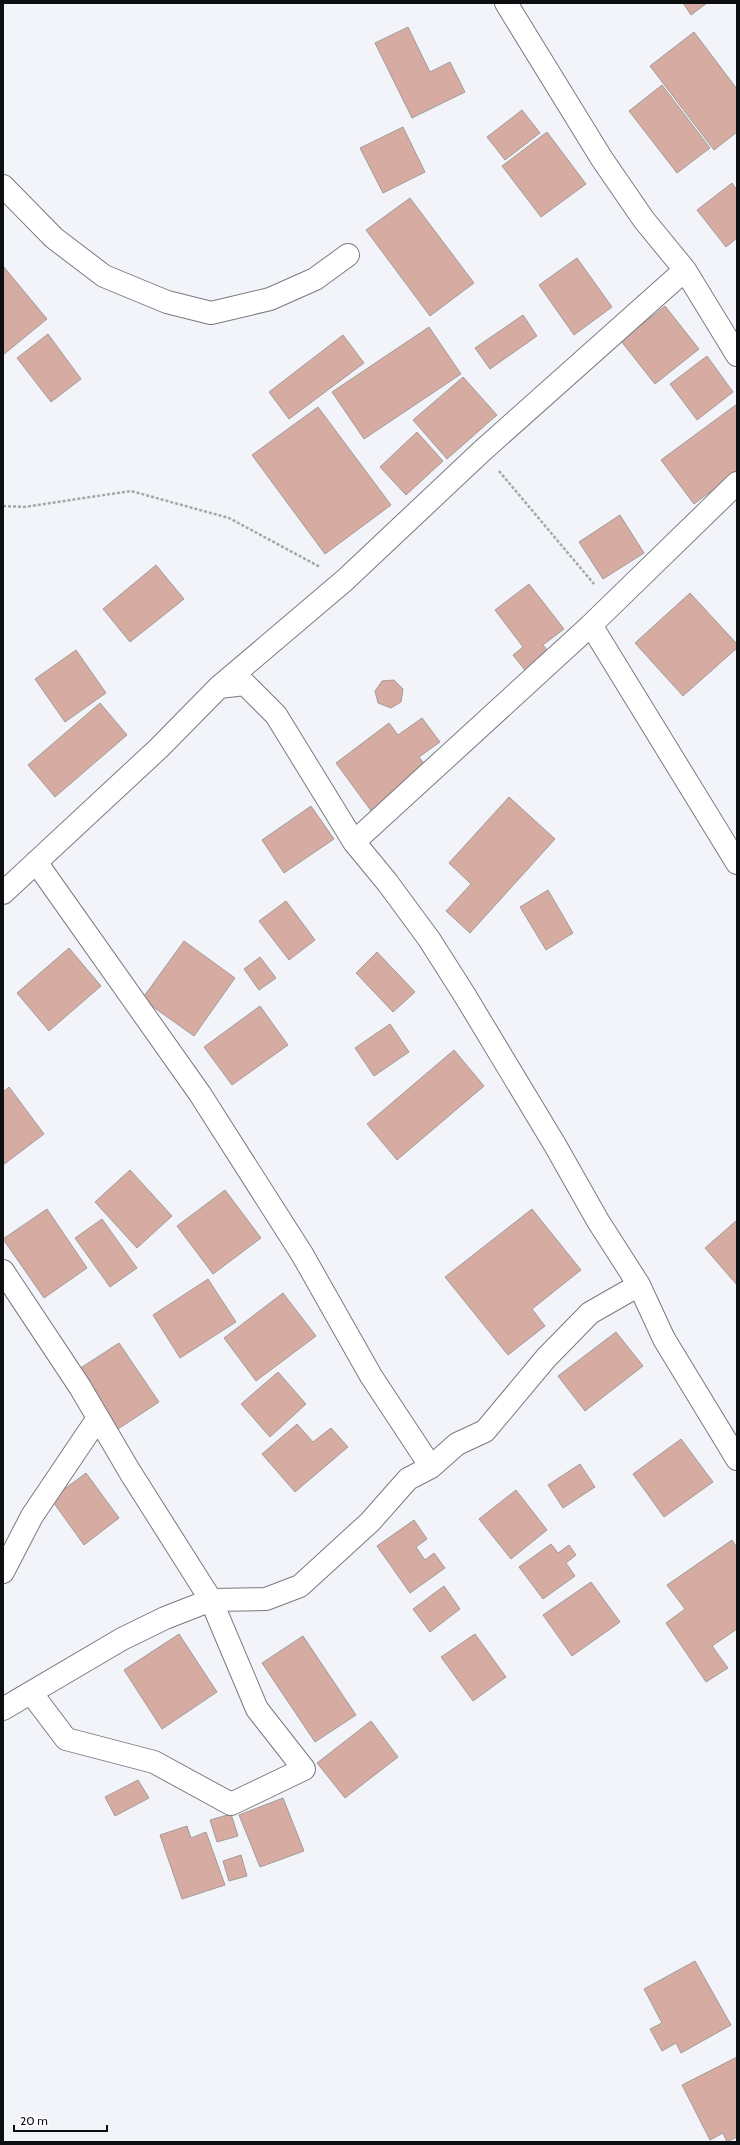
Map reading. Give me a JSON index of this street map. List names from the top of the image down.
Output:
{
  "scale_bar": "20 m"
}
